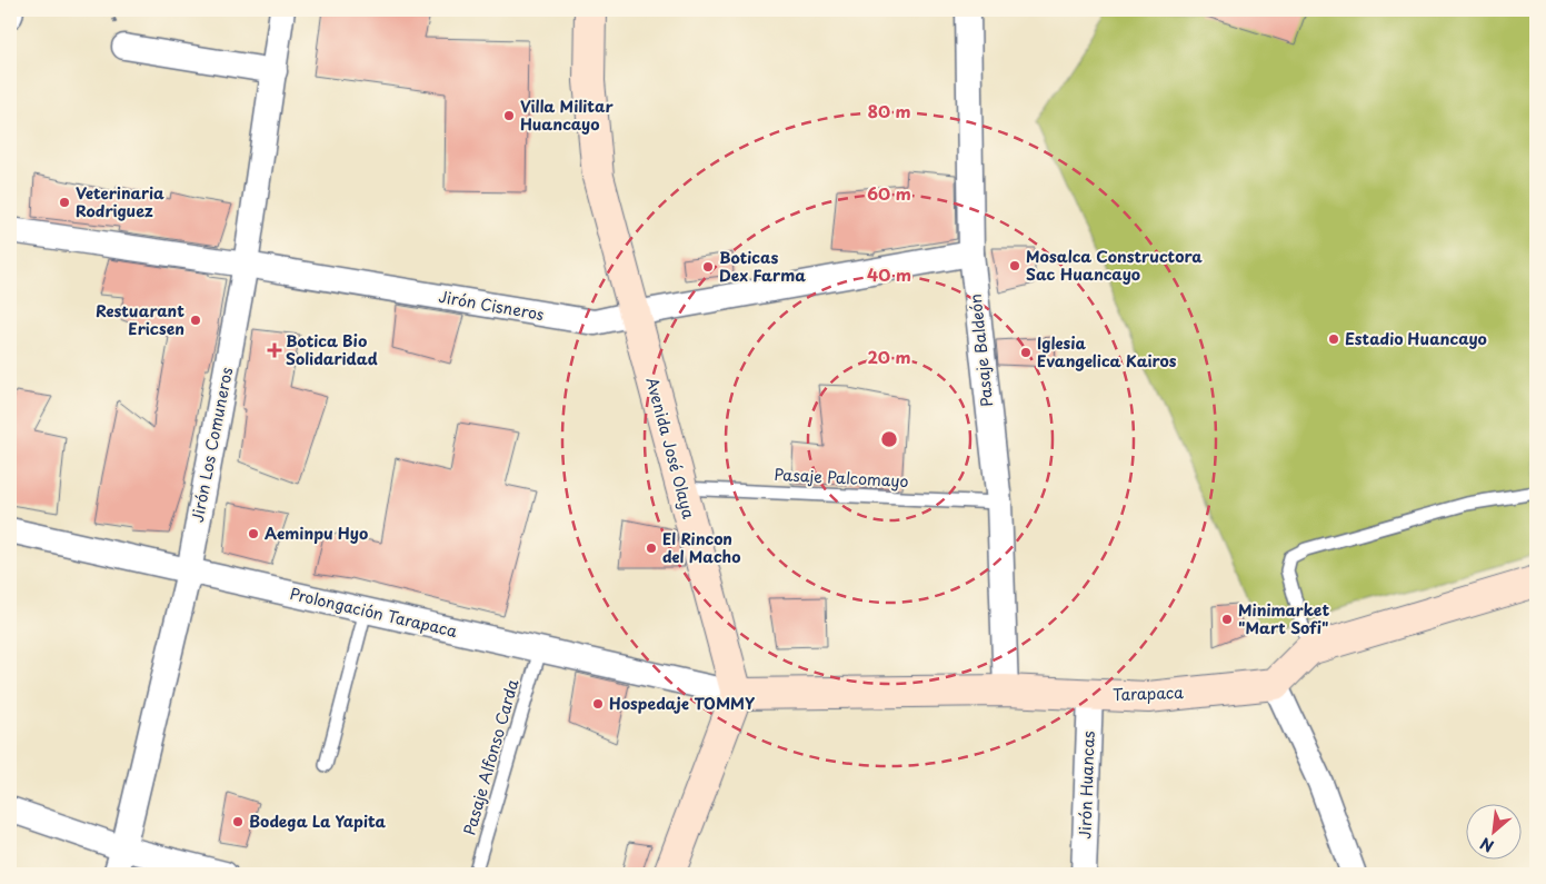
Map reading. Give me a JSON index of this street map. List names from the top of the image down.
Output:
{
  "streets": {
    "street": [
      "Jirón Cisneros",
      "Pasaje Baldeón",
      "Jirón Los Comuneros",
      "Avenida José Olaya",
      "Prolongación Tarapaca",
      "Tarapaca",
      "Jirón Huancas"
    ],
    "lane": ["Pasaje Palcomayo", "Pasaje Alfonso Carda"]
  },
  "crossings": [
    ["Jirón Cisneros", "Pasaje Baldeón"],
    ["Jirón Cisneros", "Jirón Los Comuneros"],
    ["Jirón Cisneros", "Avenida José Olaya"],
    ["Pasaje Baldeón", "Pasaje Palcomayo"],
    ["Pasaje Baldeón", "Tarapaca"],
    ["Jirón Los Comuneros", "Prolongación Tarapaca"],
    ["Avenida José Olaya", "Pasaje Palcomayo"],
    ["Avenida José Olaya", "Prolongación Tarapaca"],
    ["Avenida José Olaya", "Tarapaca"],
    ["Prolongación Tarapaca", "Tarapaca"],
    ["Prolongación Tarapaca", "Pasaje Alfonso Carda"],
    ["Tarapaca", "Jirón Huancas"]
  ],
  "places": {
    "other": [
      "Villa Militar Huancayo",
      "Veterinaria Rodriguez",
      "Mosalca Constructora Sac Huancayo",
      "Boticas Dex Farma",
      "Restuarant Ericsen",
      "Estadio Huancayo",
      "Iglesia Evangelica Kairos",
      "Aeminpu Hyo",
      "El Rincon del Macho",
      "Minimarket \"Mart Sofi\"",
      "Hospedaje TOMMY",
      "Bodega La Yapita"
    ],
    "health": ["Botica Bio Solidaridad"]
  },
  "north": "bottom left",
  "rings": [
    "80 m",
    "60 m",
    "40 m",
    "20 m"
  ]
}
